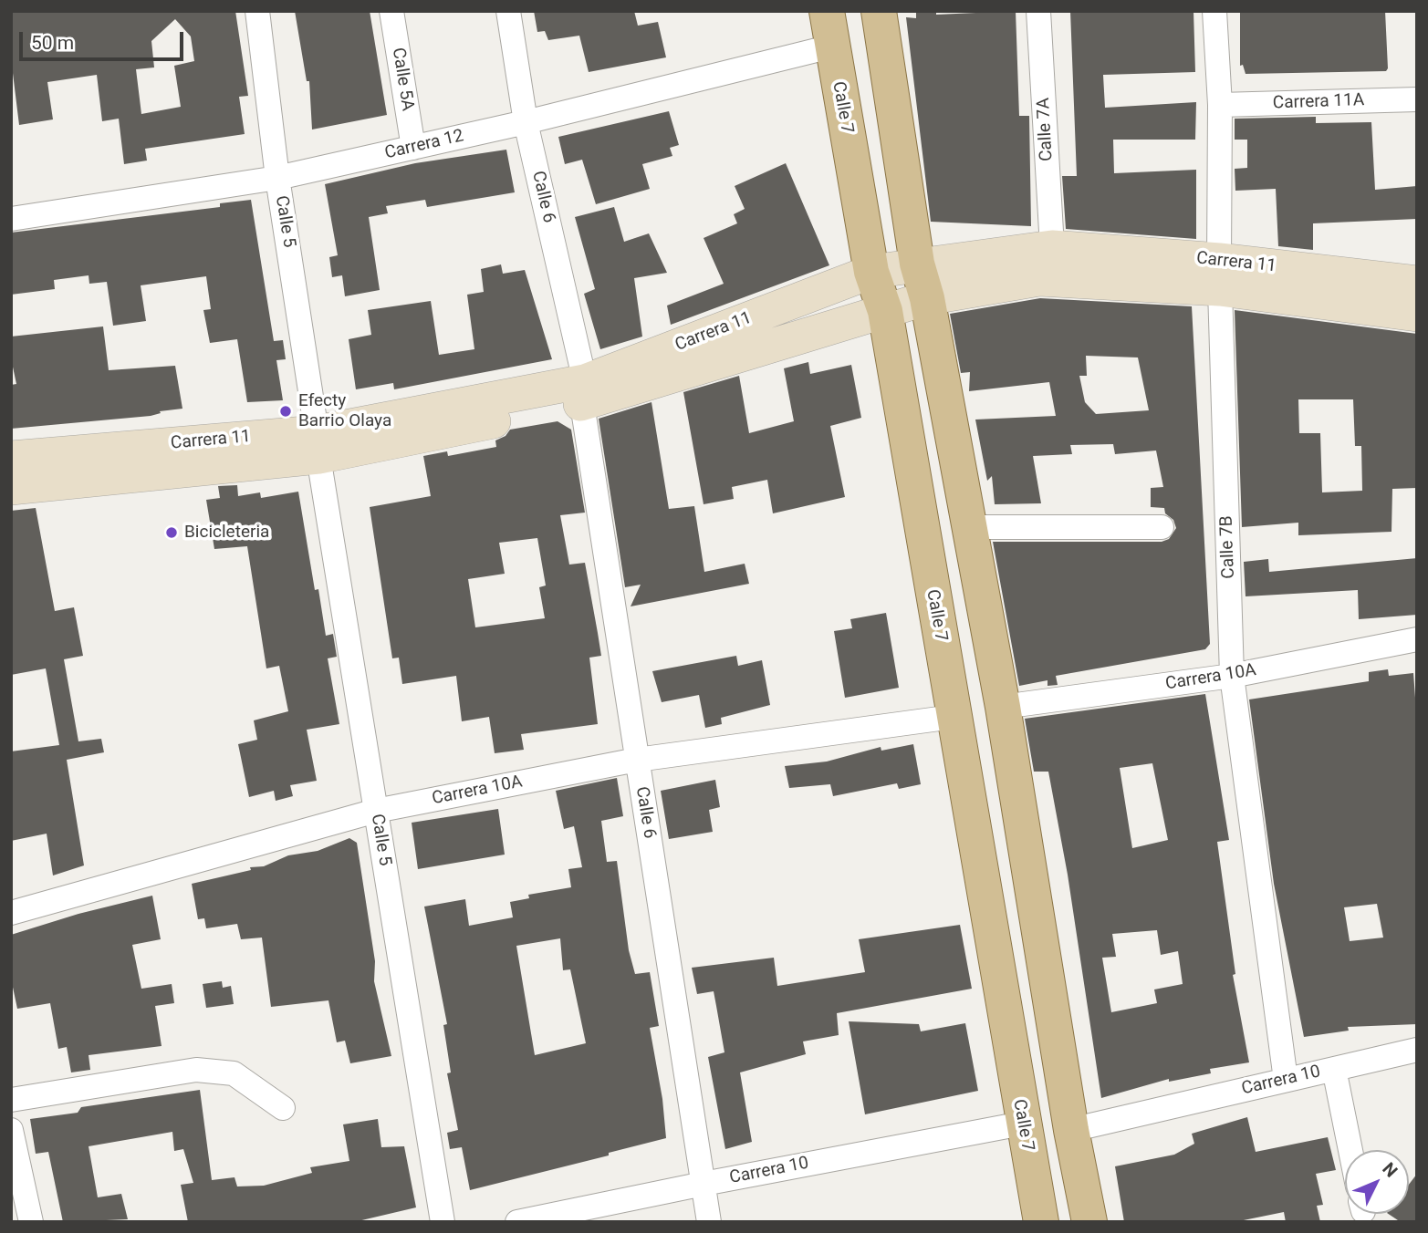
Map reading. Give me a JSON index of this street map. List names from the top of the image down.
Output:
{
  "streets": {
    "main road": ["Calle 7", "Carrera 11"],
    "street": [
      "Calle 5A",
      "Carrera 11A",
      "Calle 7A",
      "Carrera 12",
      "Calle 6",
      "Calle 5",
      "Calle 7B",
      "Carrera 10A",
      "Carrera 10"
    ]
  },
  "crossings": [
    ["Calle 5A", "Carrera 12"],
    ["Carrera 11A", "Calle 7B"],
    ["Calle 7", "Carrera 12"],
    ["Calle 7", "Carrera 11"],
    ["Calle 7", "Carrera 10A"],
    ["Calle 7", "Carrera 10"],
    ["Calle 7A", "Carrera 11"],
    ["Carrera 12", "Calle 6"],
    ["Carrera 12", "Calle 5"],
    ["Calle 6", "Carrera 11"],
    ["Calle 6", "Carrera 10A"],
    ["Calle 6", "Carrera 10"],
    ["Calle 5", "Carrera 11"],
    ["Calle 5", "Carrera 10A"],
    ["Carrera 11", "Calle 7B"],
    ["Calle 7B", "Carrera 10A"],
    ["Calle 7B", "Carrera 10"]
  ],
  "places": ["Efecty Barrio Olaya", "Bicicleteria"],
  "scale_bar": "50 m",
  "north": "top right"
}
